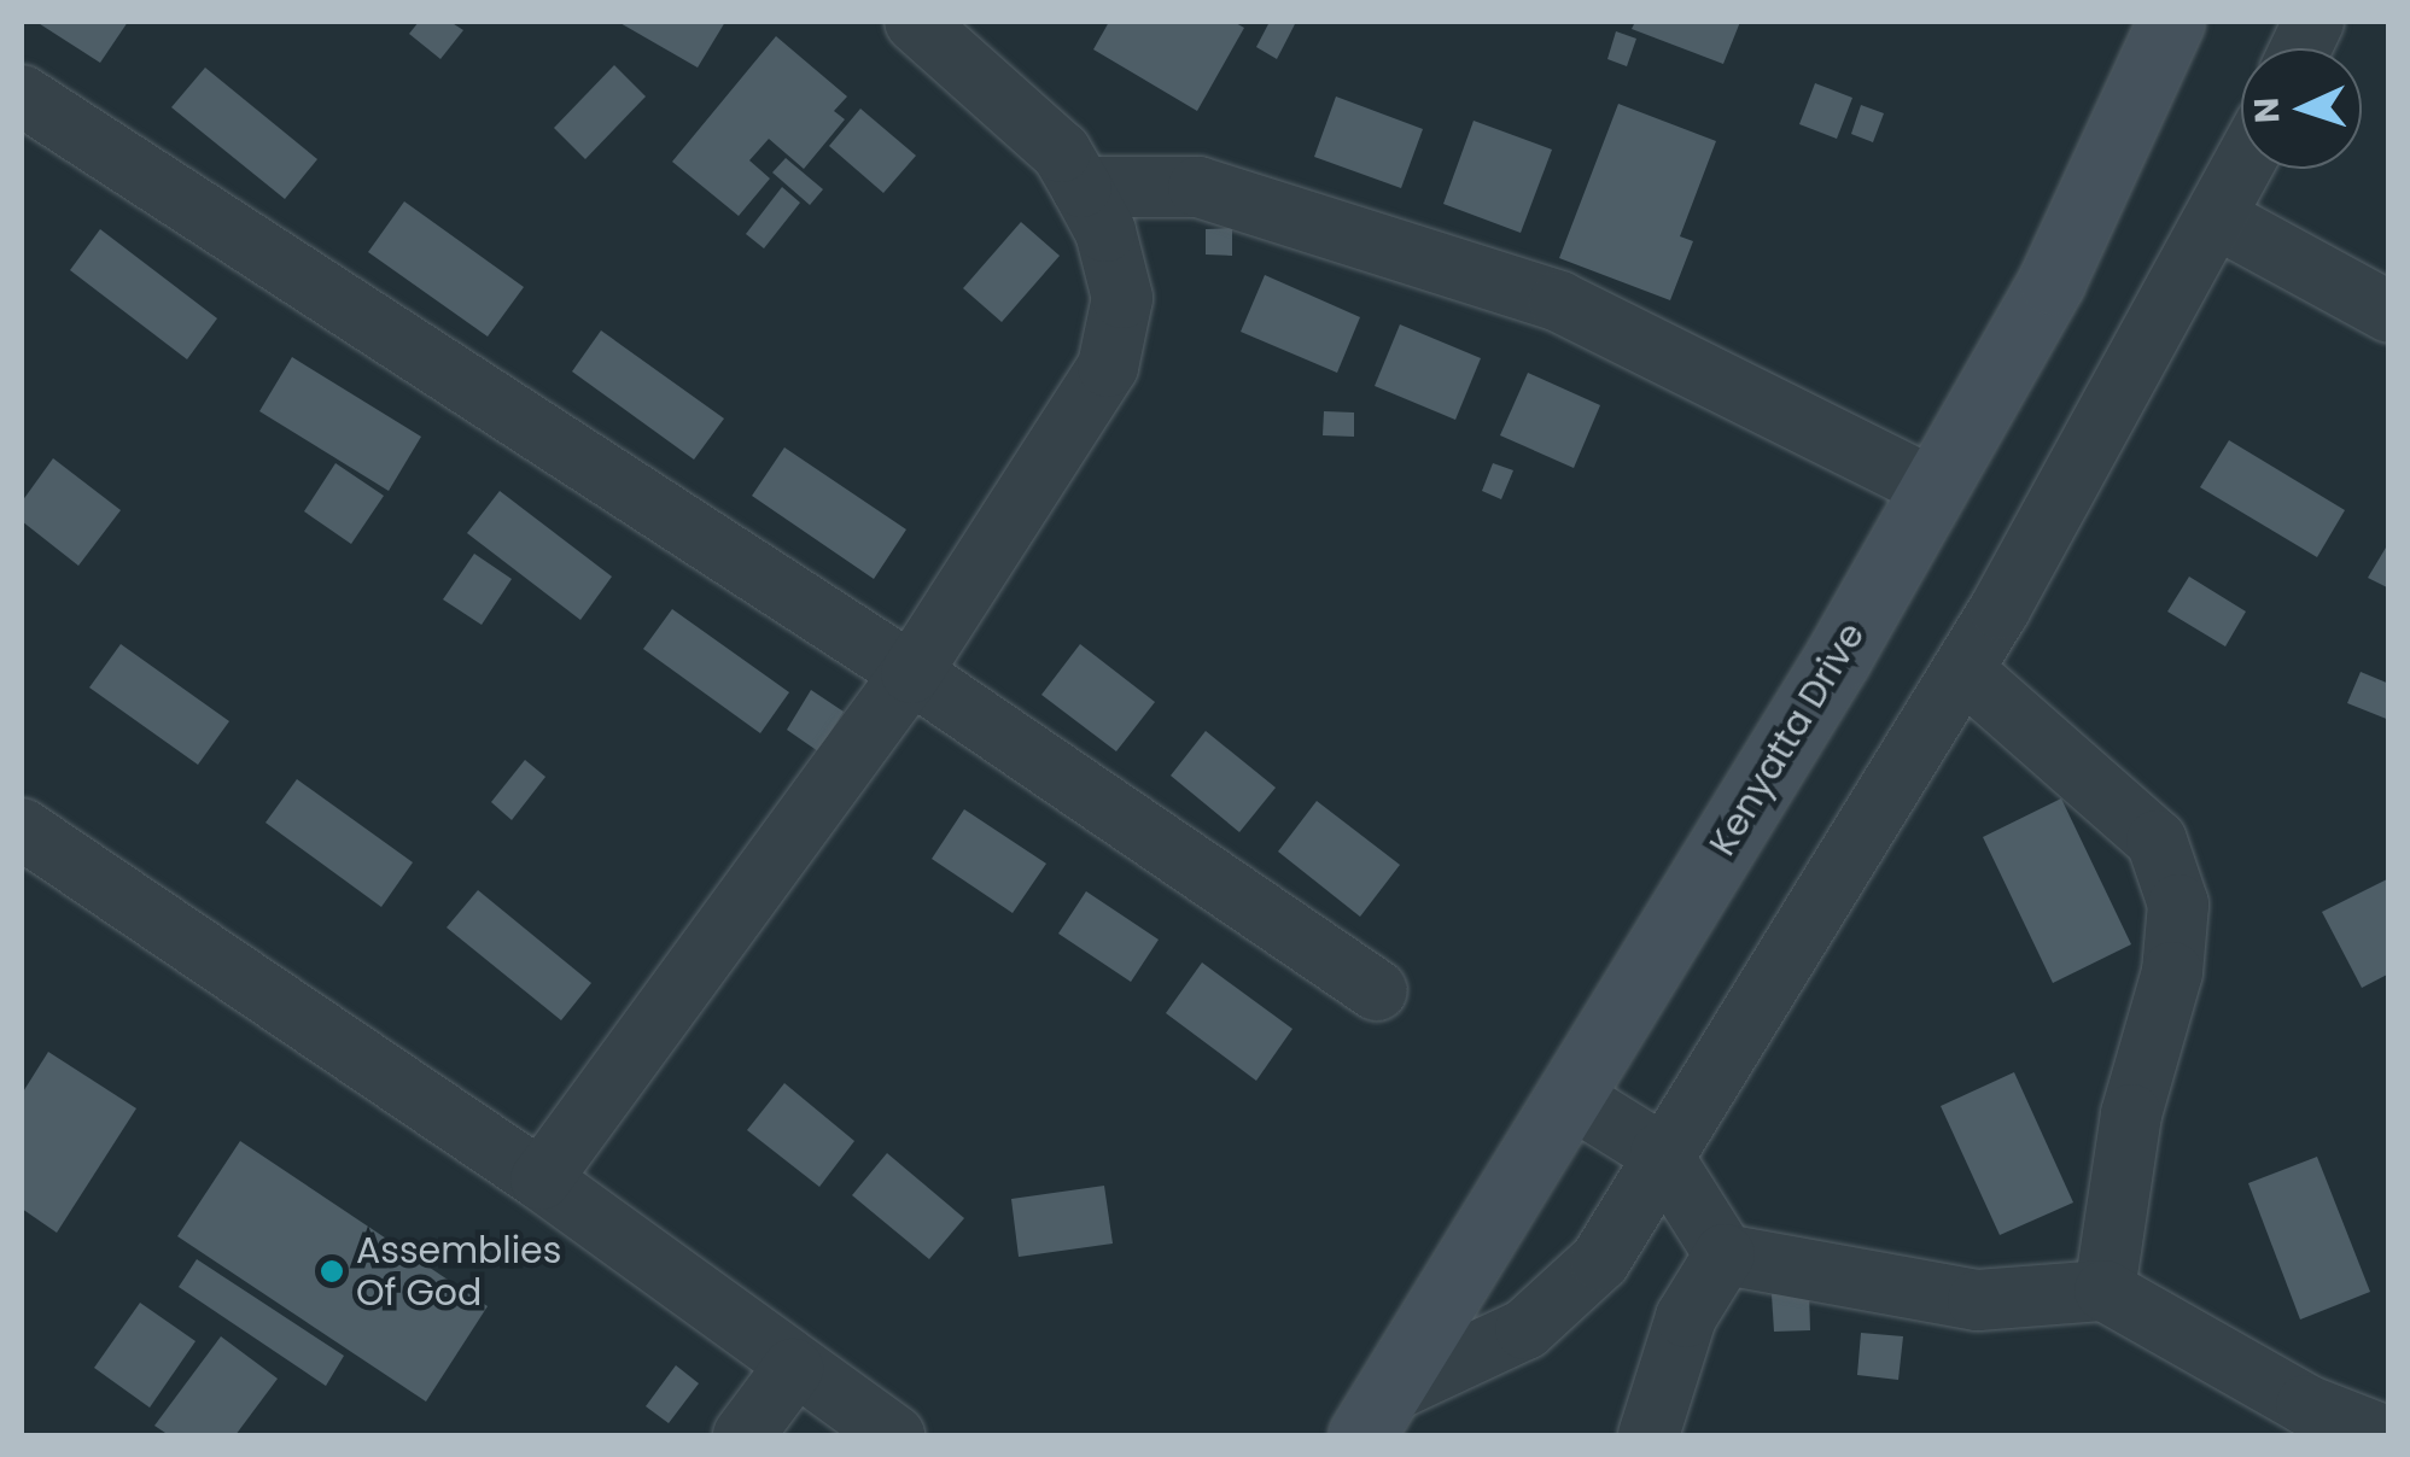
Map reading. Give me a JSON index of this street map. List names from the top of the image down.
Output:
{
  "streets": {
    "main road": ["Kenyatta Drive"]
  },
  "places": ["Assemblies Of God"],
  "north": "left"
}
